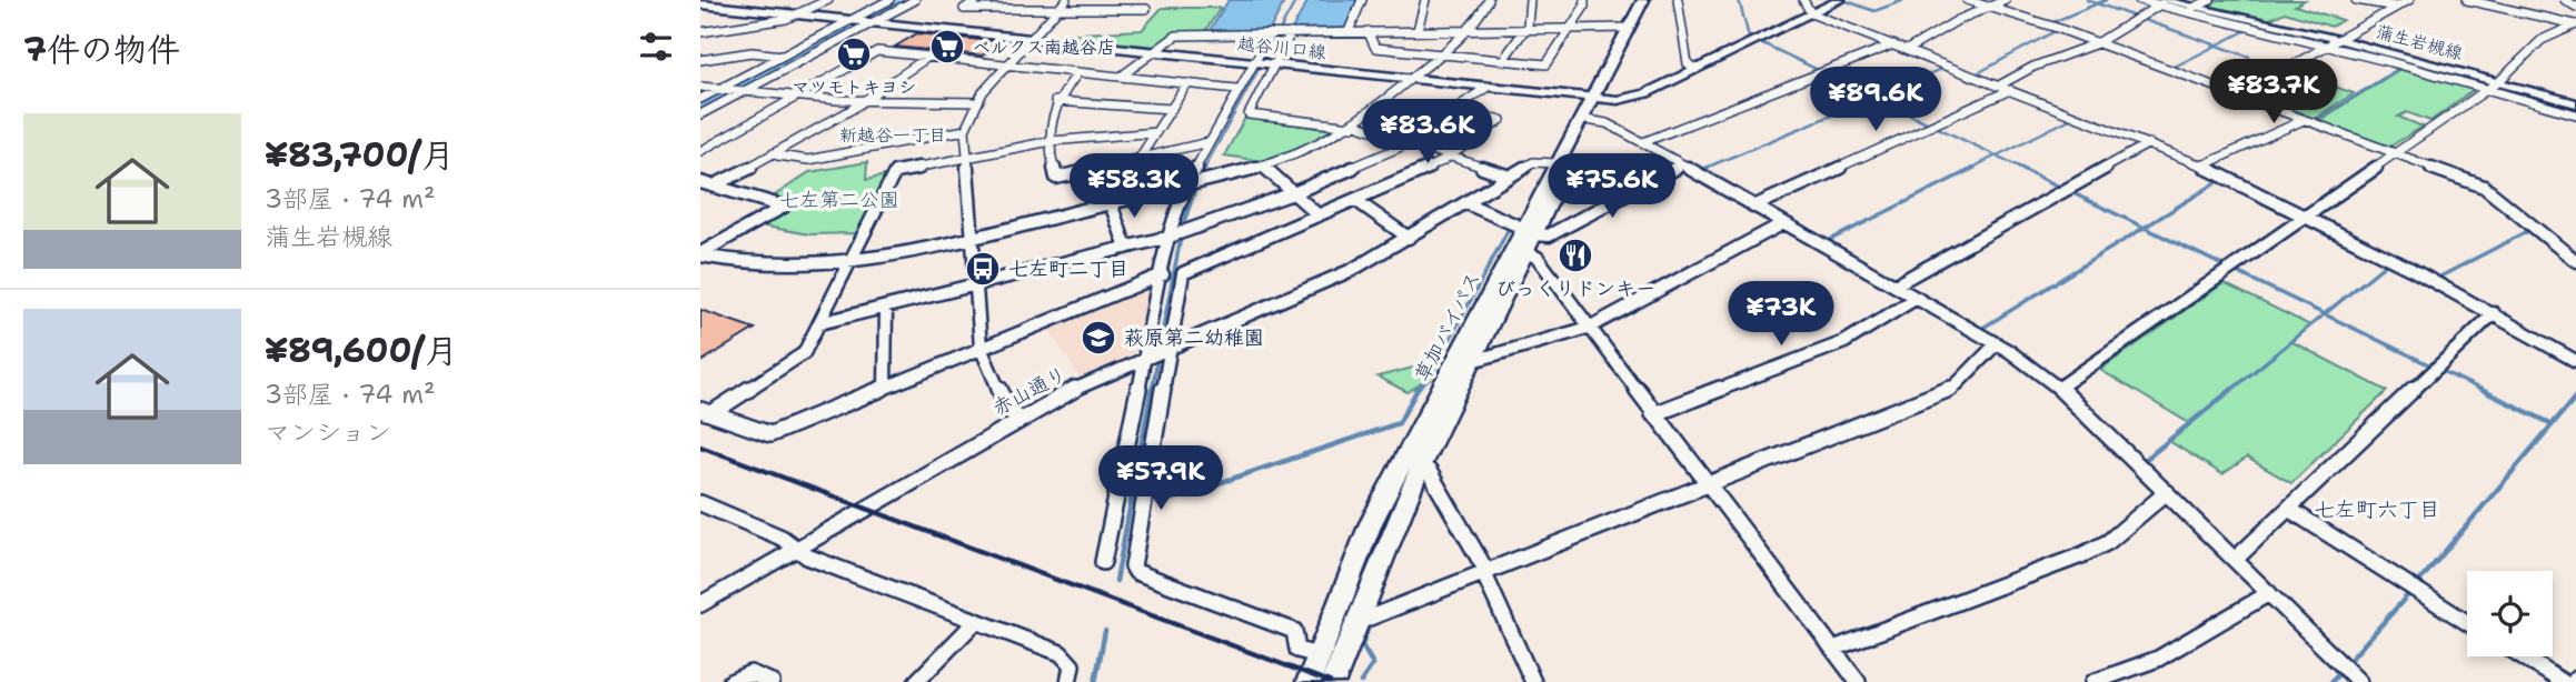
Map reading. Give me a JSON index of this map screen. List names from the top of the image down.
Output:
{
  "streets": {
    "highway": ["草加バイパス"],
    "main road": ["蒲生岩槻線", "越谷川口線"],
    "street": ["赤山通り"]
  },
  "crossings": [
    ["越谷川口線", "草加バイパス"],
    ["草加バイパス", "赤山通り"]
  ],
  "districts": ["新越谷一丁目", "七左町六丁目"],
  "parks": ["七左第二公園"],
  "places": {
    "supermarket": ["ベルクス南越谷店", "マツモトキヨシ"],
    "restaurant": ["びっくりドンキー"],
    "bus stop": ["七左町二丁目"],
    "school or university": ["萩原第二幼稚園"]
  },
  "page": {
    "heading": "7件の物件",
    "price": [
      "¥83.7K",
      "¥89.6K",
      "¥83.6K",
      "¥58.3K",
      "¥75.6K",
      "¥73K",
      "¥57.9K"
    ],
    "list": [
      {
        "name": "¥83,700/月",
        "note": "3部屋 · 74 m² · 蒲生岩槻線"
      },
      {
        "name": "¥89,600/月",
        "note": "3部屋 · 74 m² · マンション"
      }
    ]
  }
}
